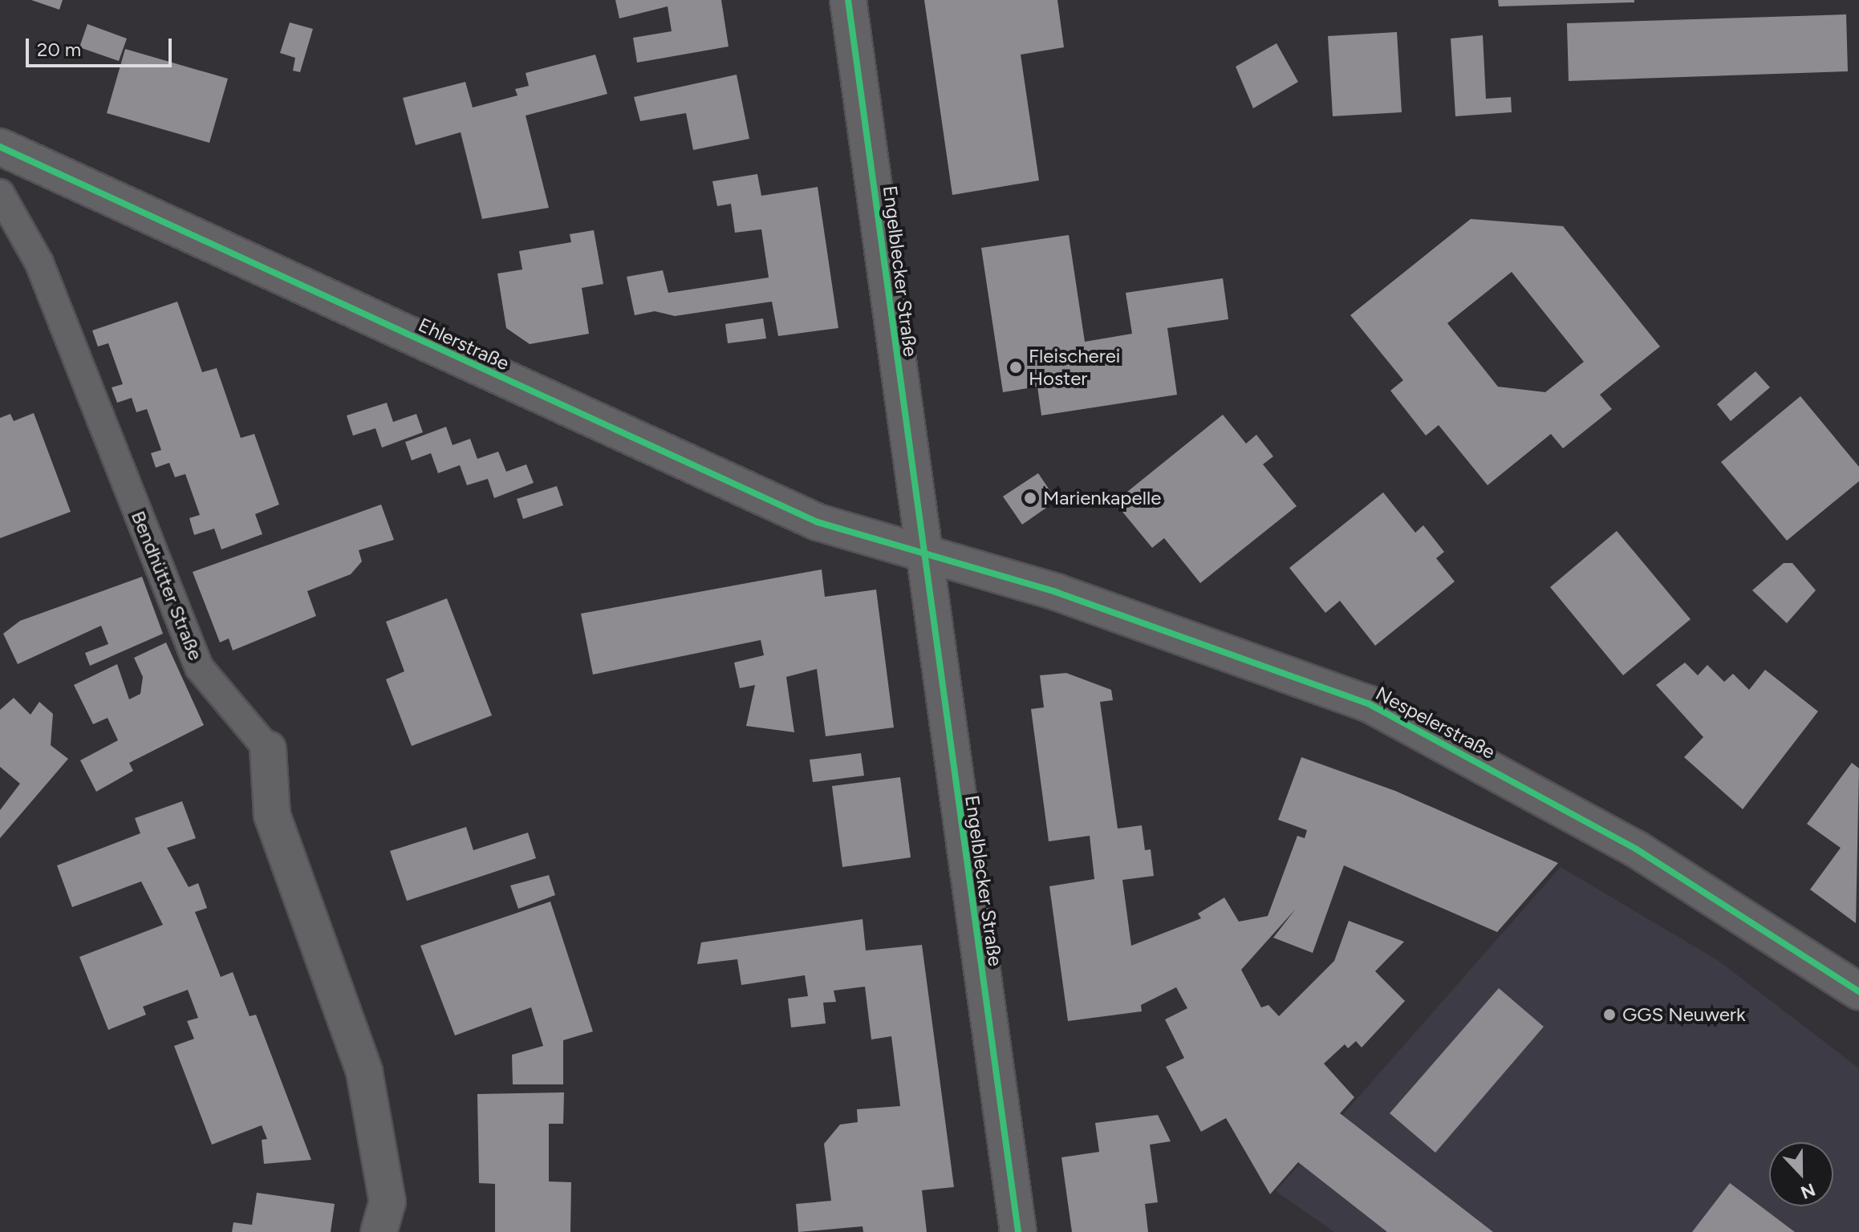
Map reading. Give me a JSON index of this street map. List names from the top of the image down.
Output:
{
  "streets": {
    "street": [
      "Engelblecker Straße",
      "Ehlerstraße",
      "Bendhütter Straße",
      "Nespelerstraße"
    ]
  },
  "crossings": [
    ["Engelblecker Straße", "Ehlerstraße"],
    ["Engelblecker Straße", "Nespelerstraße"],
    ["Ehlerstraße", "Nespelerstraße"]
  ],
  "places": ["Fleischerei Hoster", "Marienkapelle", "GGS Neuwerk"],
  "scale_bar": "20 m",
  "north": "bottom"
}
